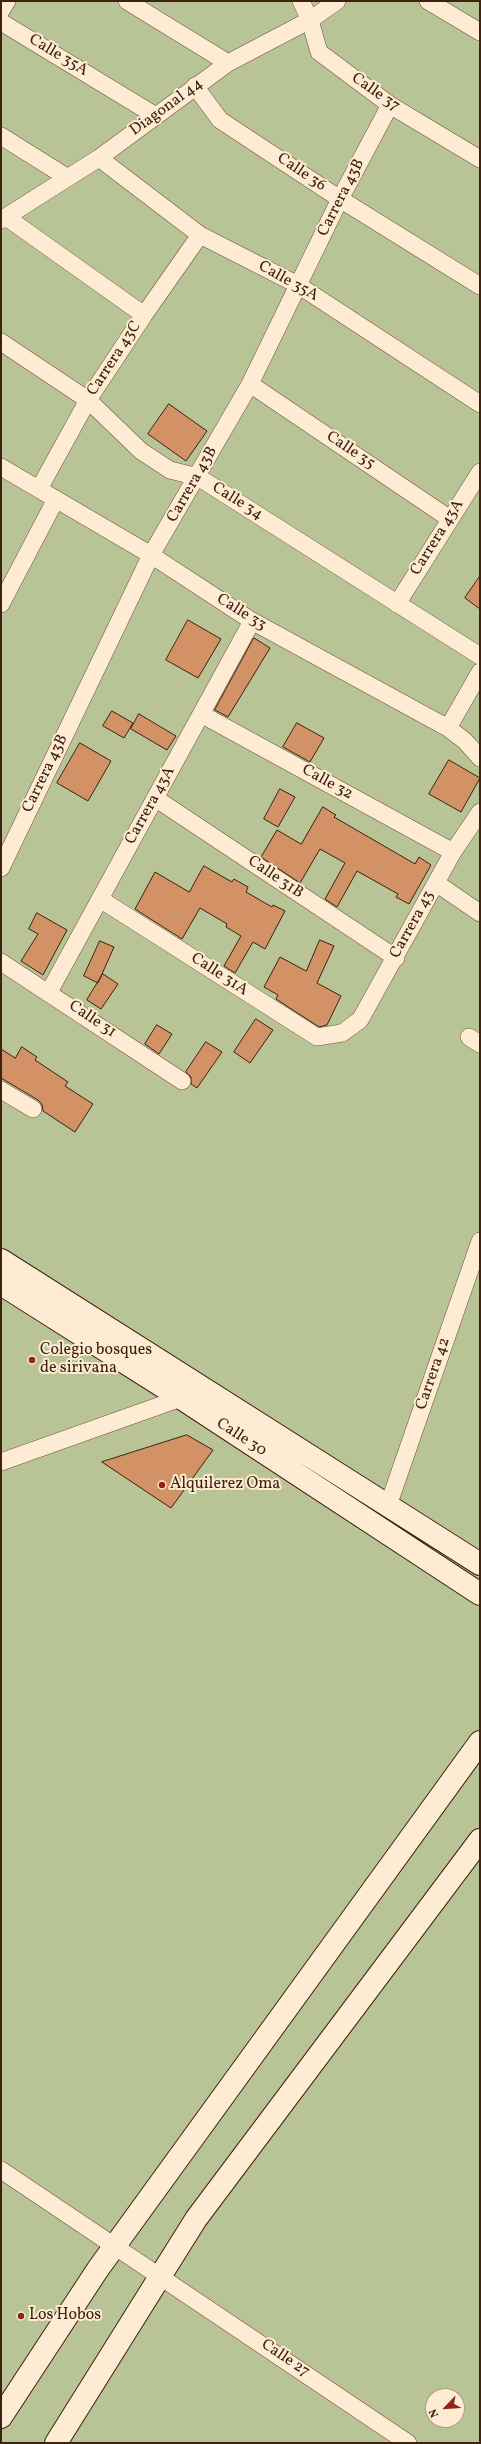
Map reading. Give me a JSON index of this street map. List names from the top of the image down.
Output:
{
  "streets": {
    "street": [
      "Calle 35A",
      "Calle 37",
      "Diagonal 44",
      "Calle 36",
      "Carrera 43B",
      "Carrera 43C",
      "Calle 35",
      "Calle 34",
      "Carrera 43A",
      "Calle 33",
      "Calle 32",
      "Calle 31B",
      "Carrera 43",
      "Calle 31A",
      "Calle 31",
      "Carrera 42",
      "Calle 30",
      "Calle 27"
    ]
  },
  "crossings": [
    ["Calle 35A", "Diagonal 44"],
    ["Calle 35A", "Carrera 43B"],
    ["Calle 35A", "Carrera 43C"],
    ["Calle 37", "Diagonal 44"],
    ["Calle 37", "Carrera 43B"],
    ["Diagonal 44", "Calle 36"],
    ["Calle 36", "Carrera 43B"],
    ["Carrera 43B", "Calle 35"],
    ["Carrera 43B", "Calle 34"],
    ["Carrera 43B", "Calle 33"],
    ["Carrera 43C", "Calle 34"],
    ["Carrera 43C", "Calle 33"],
    ["Calle 35", "Carrera 43A"],
    ["Calle 34", "Carrera 43A"],
    ["Carrera 43A", "Calle 33"],
    ["Carrera 43A", "Calle 32"],
    ["Carrera 43A", "Calle 31B"],
    ["Carrera 43A", "Calle 31A"],
    ["Carrera 43A", "Calle 31"],
    ["Calle 32", "Carrera 43"],
    ["Calle 31B", "Carrera 43"],
    ["Carrera 43", "Calle 31A"],
    ["Carrera 42", "Calle 30"]
  ],
  "places": ["Colegio bosques de sirivana", "Alquilerez Oma", "Los Hobos"],
  "north": "bottom left"
}
